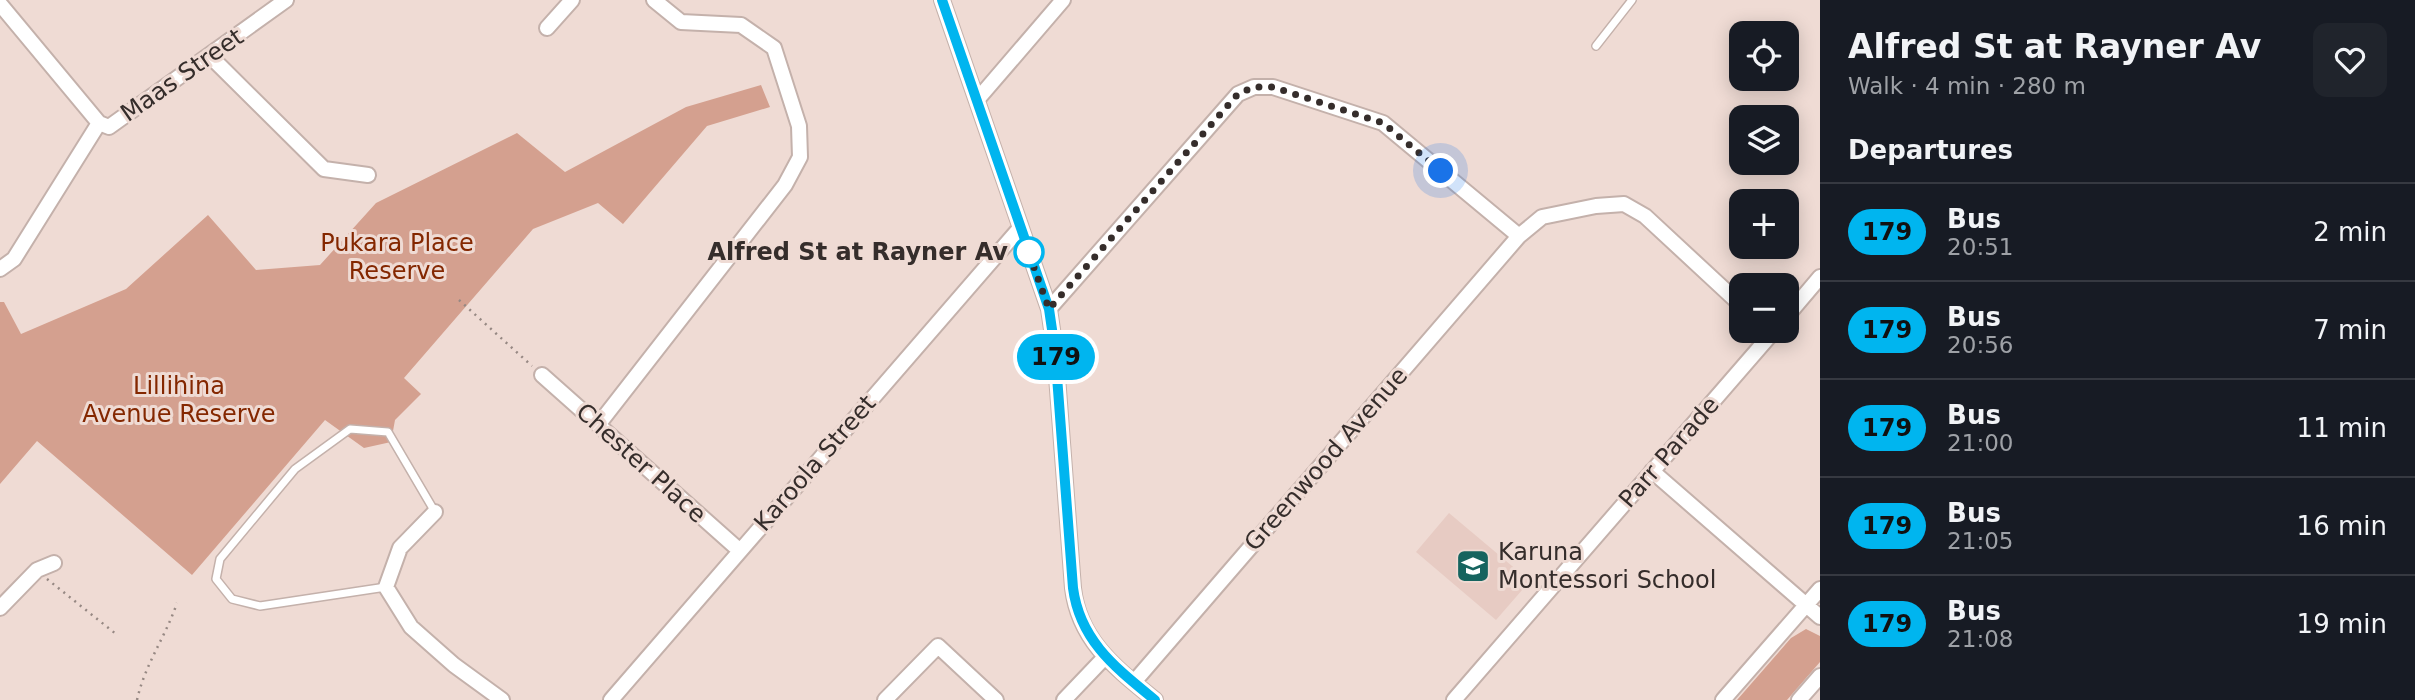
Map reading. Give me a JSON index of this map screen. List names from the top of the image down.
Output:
{
  "streets": {
    "street": [
      "Maas Street",
      "Parr Parade",
      "Greenwood Avenue",
      "Chester Place",
      "Karoola Street"
    ]
  },
  "crossings": [
    ["Chester Place", "Karoola Street"]
  ],
  "parks": ["Pukara Place Reserve", "Lillihina Avenue Reserve"],
  "places": {
    "other": ["Alfred St at Rayner Av"],
    "school or university": ["Karuna Montessori School"]
  },
  "lines": ["bus line 179"],
  "page": {
    "on_map": "179",
    "heading": [
      ["Alfred St at Rayner Av", "Walk · 4 min · 280 m"],
      "Departures"
    ],
    "map_buttons": ["+", "−"],
    "list": [
      {
        "mark": "179",
        "name": "Bus",
        "note": "20:51",
        "value": "2 min"
      },
      {
        "mark": "179",
        "name": "Bus",
        "note": "20:56",
        "value": "7 min"
      },
      {
        "mark": "179",
        "name": "Bus",
        "note": "21:00",
        "value": "11 min"
      },
      {
        "mark": "179",
        "name": "Bus",
        "note": "21:05",
        "value": "16 min"
      },
      {
        "mark": "179",
        "name": "Bus",
        "note": "21:08",
        "value": "19 min"
      }
    ]
  }
}
